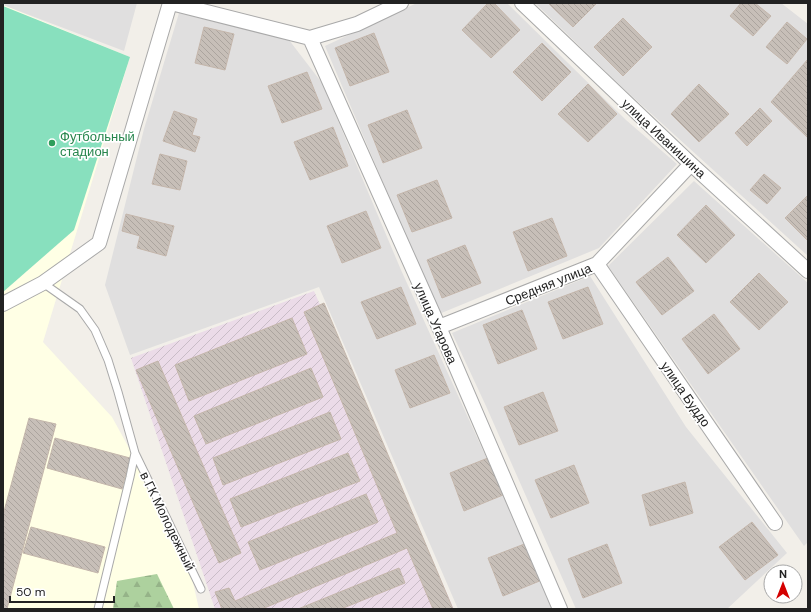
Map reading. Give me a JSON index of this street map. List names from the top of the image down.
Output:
{
  "streets": {
    "street": [
      "улица Иванишина",
      "Средняя улица",
      "улица Угарова",
      "улица Буддо"
    ],
    "lane": ["в ГК Молодежный"]
  },
  "crossings": [
    ["улица Иванишина", "Средняя улица"],
    ["Средняя улица", "улица Угарова"],
    ["Средняя улица", "улица Буддо"]
  ],
  "places": ["Футбольный стадион"],
  "scale_bar": "50 m",
  "north": "top"
}
